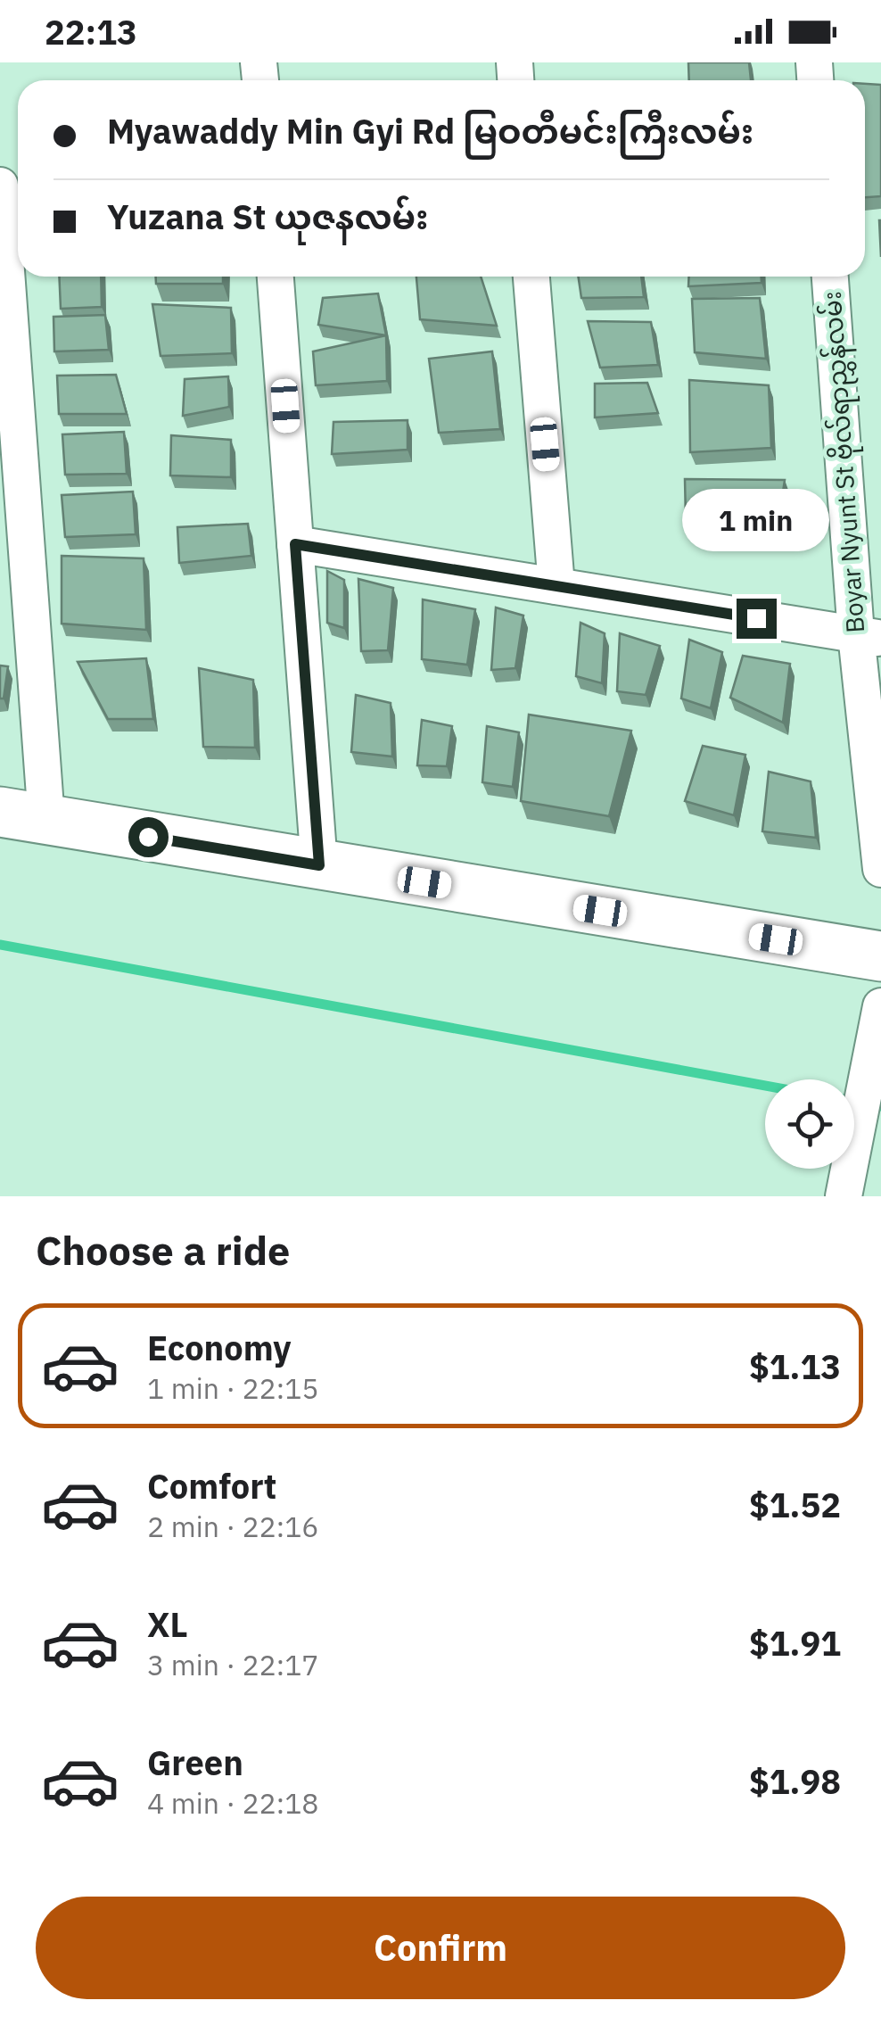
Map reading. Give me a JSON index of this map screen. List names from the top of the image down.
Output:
{
  "streets": {
    "street": ["Boyar Nyunt St ဗိုလ်ရာညွှန်လမ်း"]
  },
  "page": {
    "status": "22:13",
    "banner": ["Myawaddy Min Gyi Rd မြဝတီမင်းကြီးလမ်း", "Yuzana St ယုဇနလမ်း"],
    "bubble": "1 min",
    "heading": "Choose a ride",
    "list": [
      {
        "name": "Economy",
        "note": "1 min · 22:15",
        "value": "$1.13"
      },
      {
        "name": "Comfort",
        "note": "2 min · 22:16",
        "value": "$1.52"
      },
      {
        "name": "XL",
        "note": "3 min · 22:17",
        "value": "$1.91"
      },
      {
        "name": "Green",
        "note": "4 min · 22:18",
        "value": "$1.98"
      }
    ],
    "buttons": "Confirm"
  }
}
